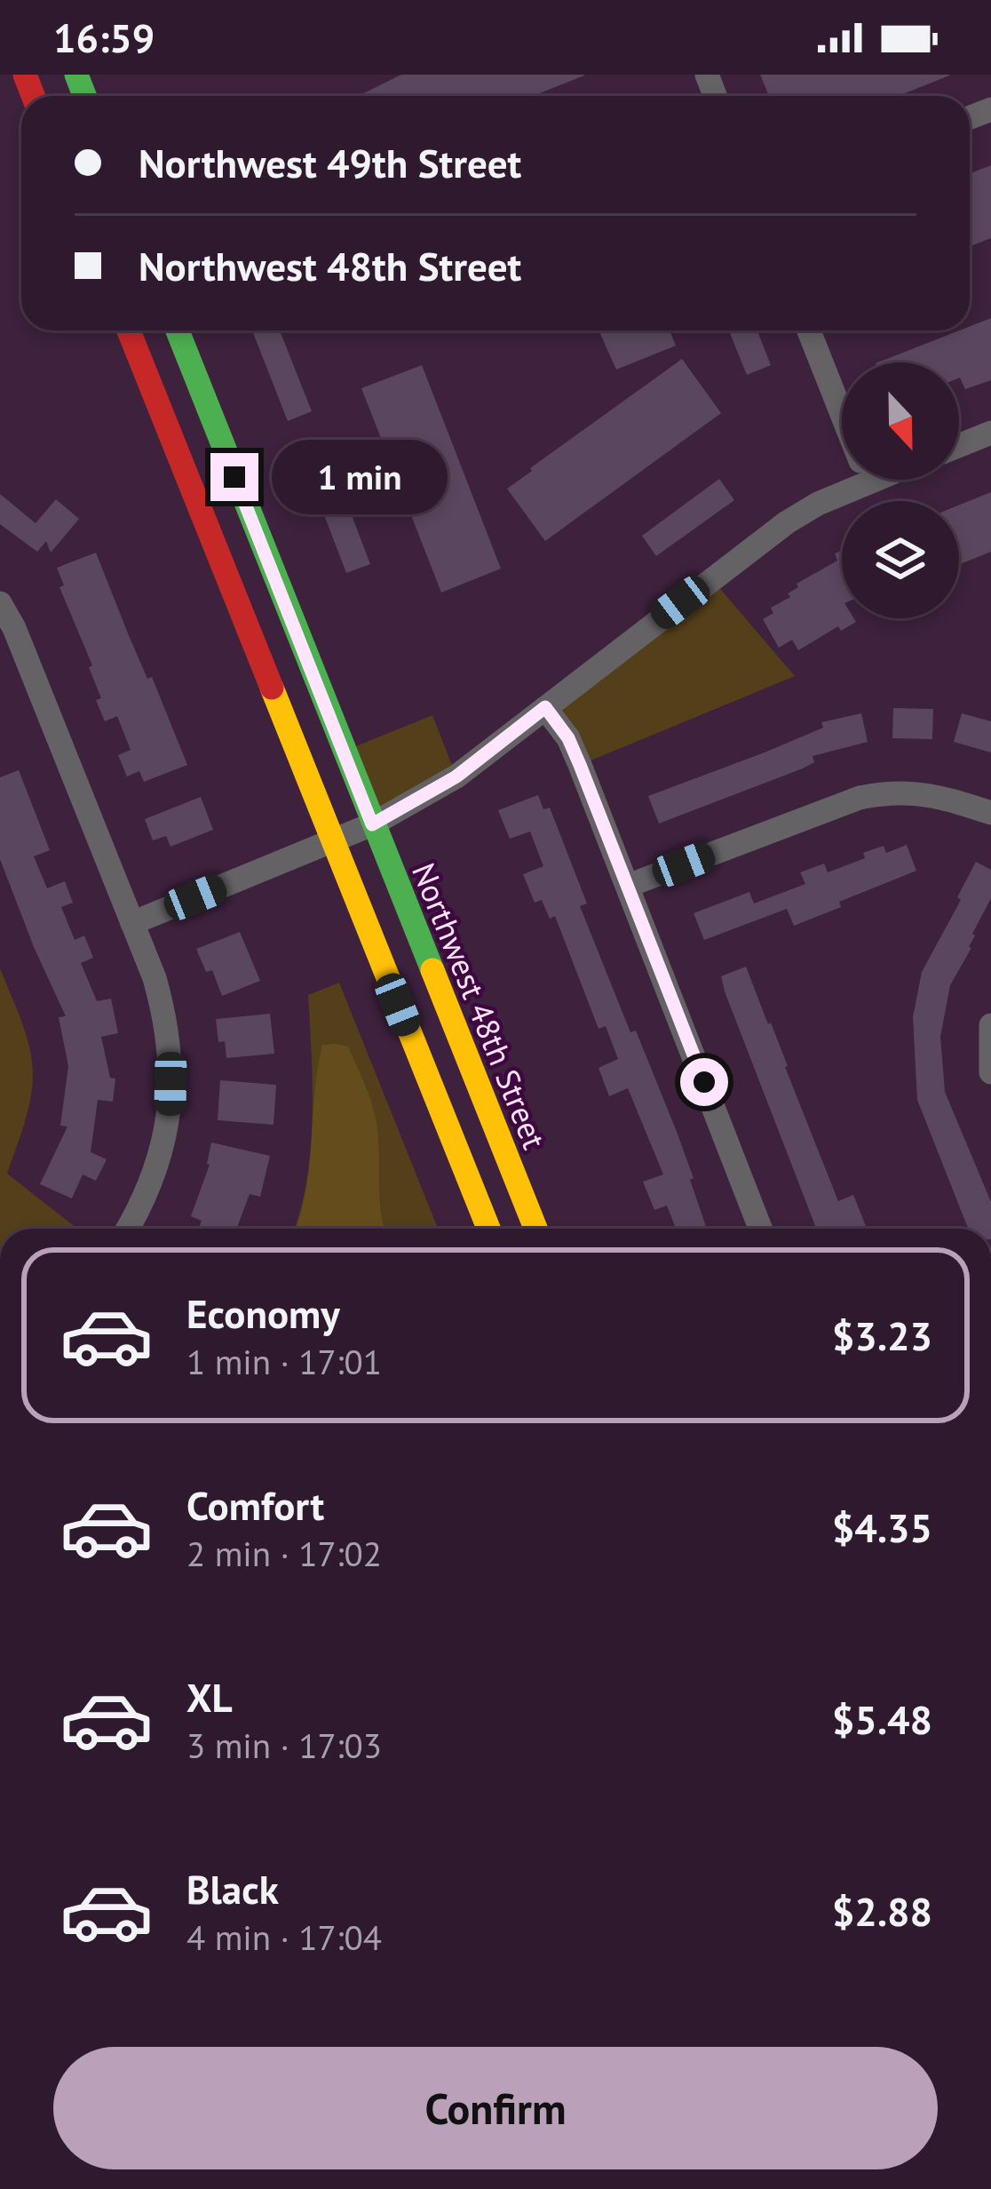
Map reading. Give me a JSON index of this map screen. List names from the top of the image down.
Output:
{
  "streets": {
    "main road": ["Northwest 48th Street"]
  },
  "north": "bottom",
  "page": {
    "status": "16:59",
    "banner": ["Northwest 49th Street", "Northwest 48th Street"],
    "bubble": "1 min",
    "list": [
      {
        "name": "Economy",
        "note": "1 min · 17:01",
        "value": "$3.23"
      },
      {
        "name": "Comfort",
        "note": "2 min · 17:02",
        "value": "$4.35"
      },
      {
        "name": "XL",
        "note": "3 min · 17:03",
        "value": "$5.48"
      },
      {
        "name": "Black",
        "note": "4 min · 17:04",
        "value": "$2.88"
      }
    ],
    "buttons": "Confirm"
  }
}
